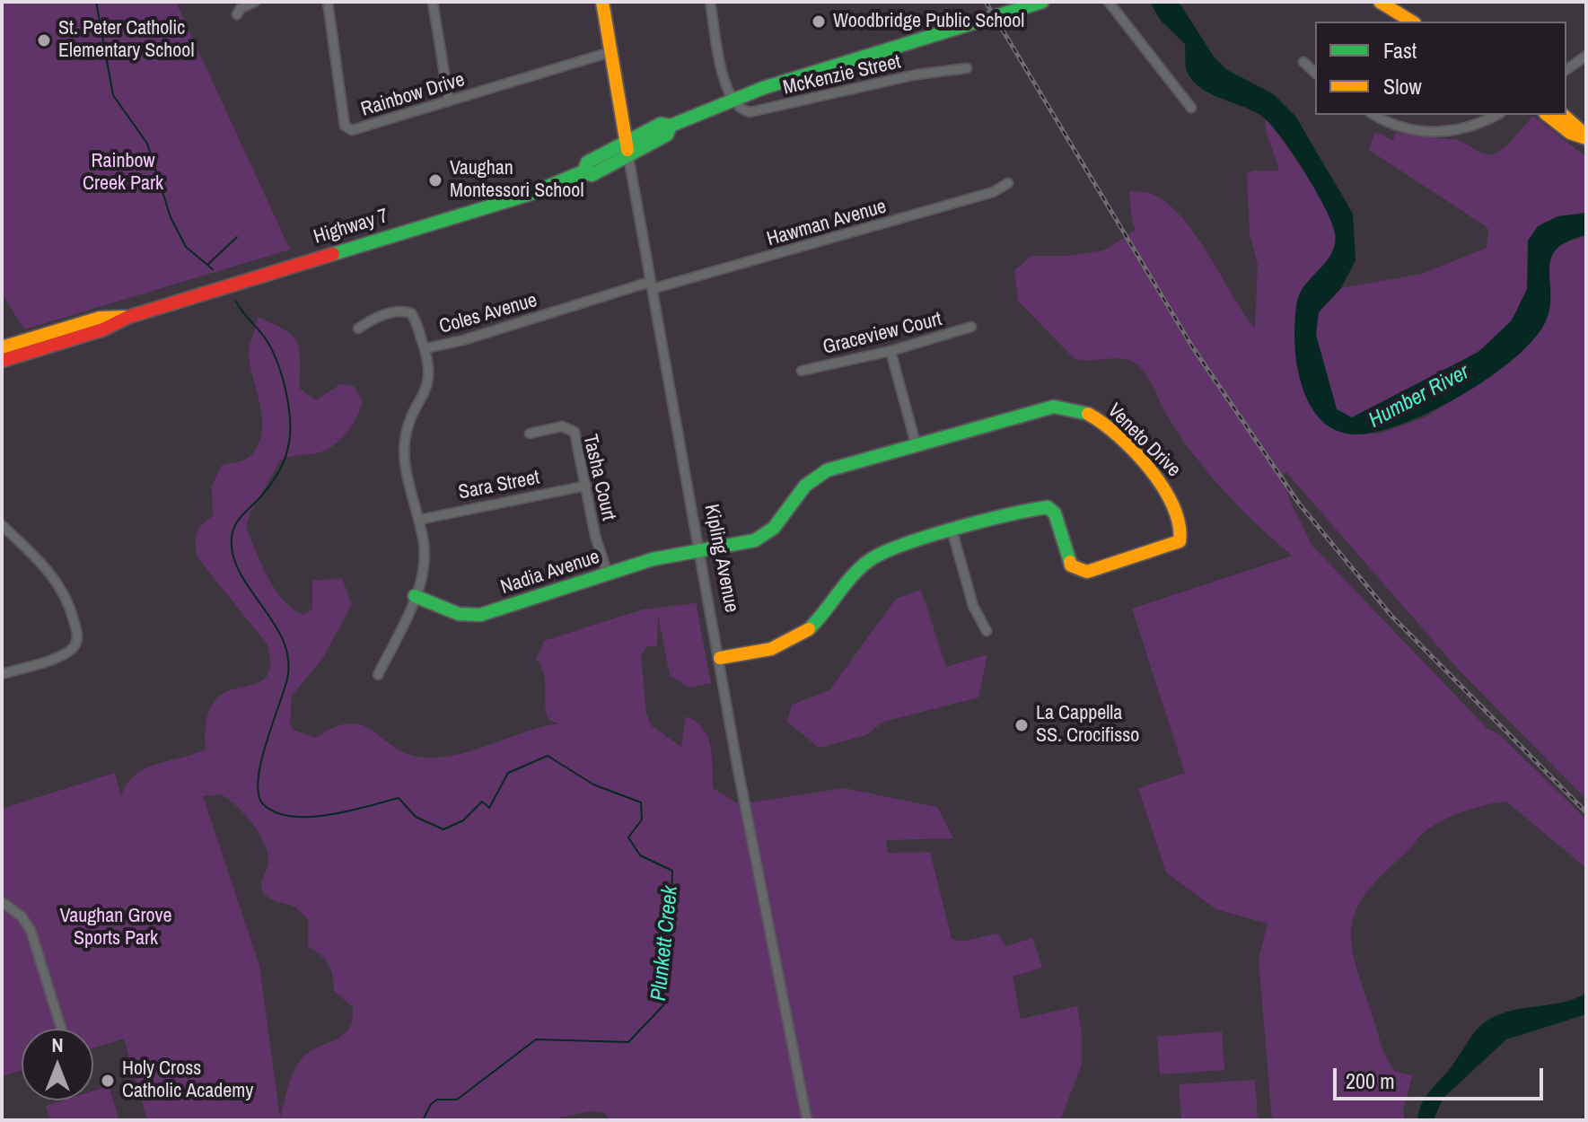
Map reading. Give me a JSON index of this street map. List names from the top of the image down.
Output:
{
  "streets": {
    "street": [
      "McKenzie Street",
      "Rainbow Drive",
      "Hawman Avenue",
      "Highway 7",
      "Coles Avenue",
      "Graceview Court",
      "Veneto Drive",
      "Tasha Court",
      "Sara Street",
      "Kipling Avenue",
      "Nadia Avenue"
    ]
  },
  "crossings": [
    ["McKenzie Street", "Highway 7"],
    ["Rainbow Drive", "Kipling Avenue"],
    ["Hawman Avenue", "Coles Avenue"],
    ["Hawman Avenue", "Kipling Avenue"],
    ["Highway 7", "Kipling Avenue"],
    ["Coles Avenue", "Kipling Avenue"],
    ["Veneto Drive", "Kipling Avenue"],
    ["Veneto Drive", "Nadia Avenue"],
    ["Tasha Court", "Sara Street"],
    ["Tasha Court", "Nadia Avenue"],
    ["Kipling Avenue", "Nadia Avenue"]
  ],
  "water": ["Humber River", "Plunkett Creek"],
  "parks": ["Rainbow Creek Park", "Vaughan Grove Sports Park"],
  "places": [
    "Woodbridge Public School",
    "St. Peter Catholic Elementary School",
    "Vaughan Montessori School",
    "La Cappella SS. Crocifisso",
    "Holy Cross Catholic Academy"
  ],
  "legend": ["Fast", "Slow"],
  "scale_bar": "200 m",
  "north": "top"
}
